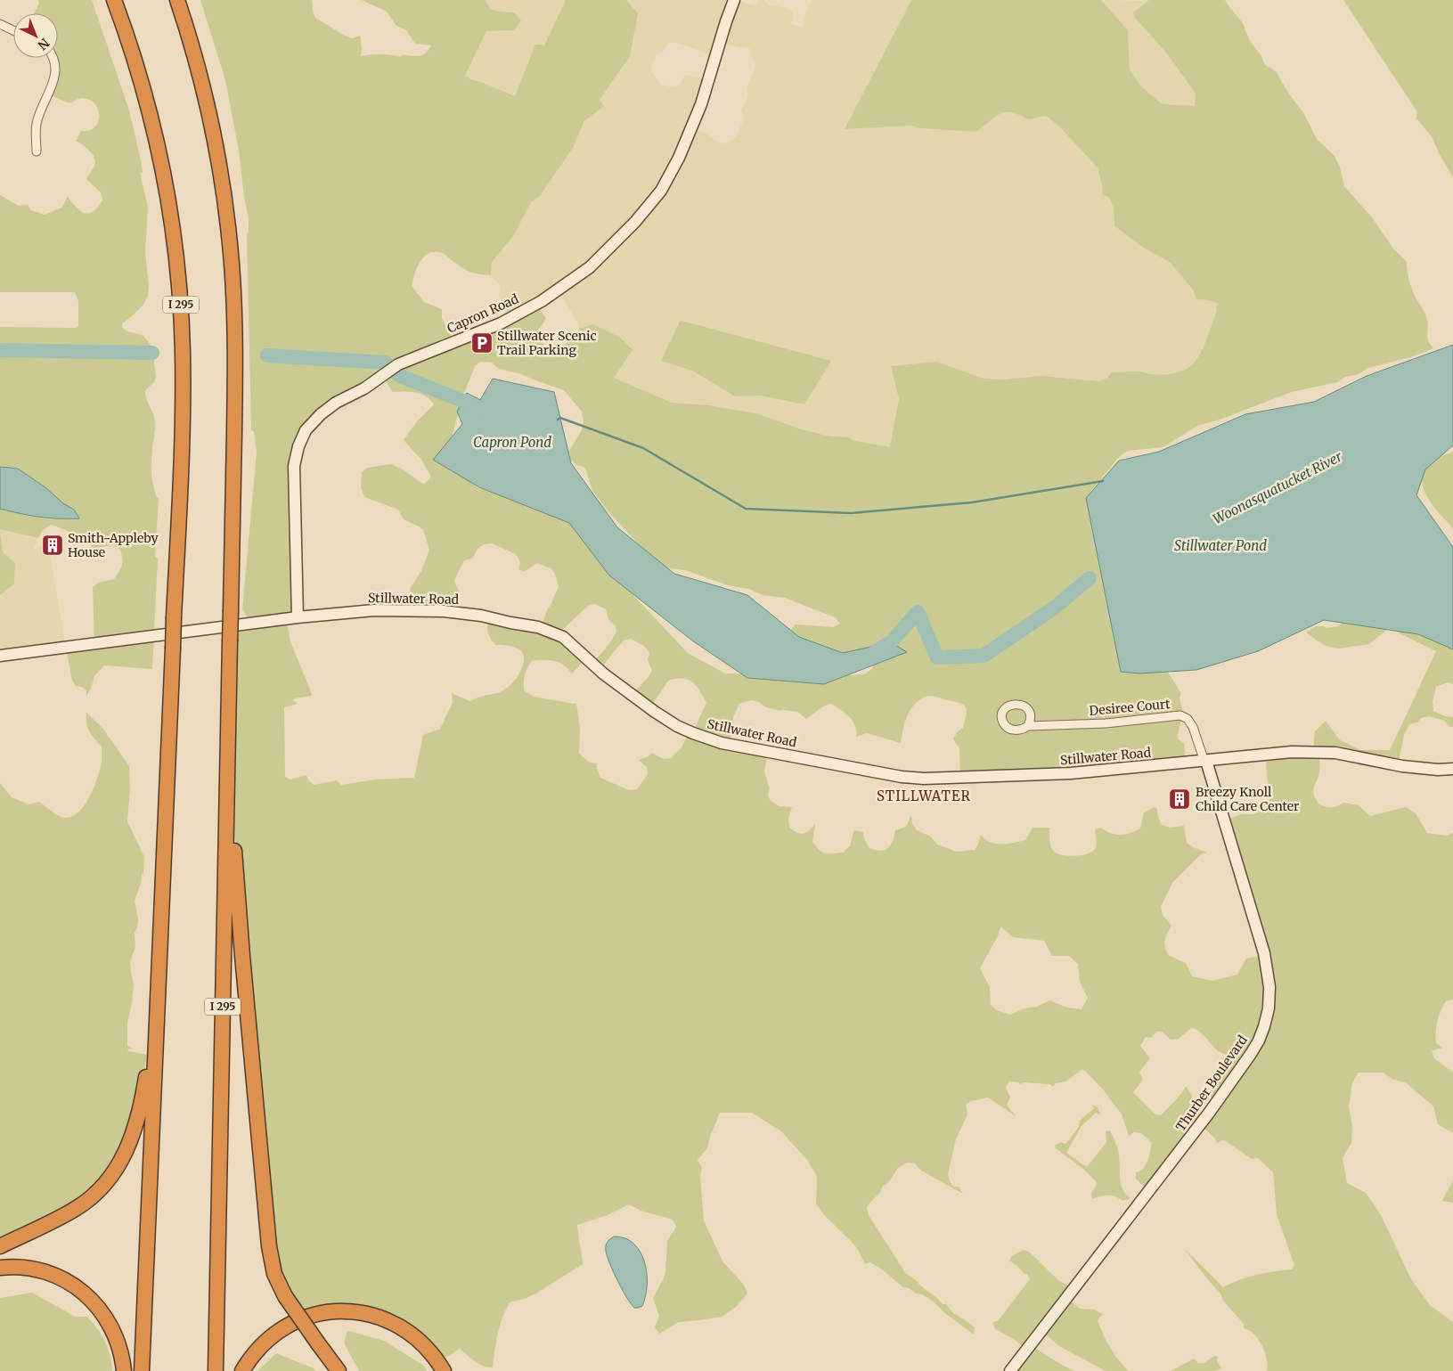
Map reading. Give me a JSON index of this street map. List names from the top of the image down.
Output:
{
  "streets": {
    "highway": ["I 295"],
    "street": [
      "Capron Road",
      "Stillwater Road",
      "Desiree Court",
      "Thurber Boulevard"
    ]
  },
  "crossings": [
    ["Capron Road", "Stillwater Road"],
    ["Stillwater Road", "Desiree Court"],
    ["Stillwater Road", "Thurber Boulevard"],
    ["Desiree Court", "Thurber Boulevard"]
  ],
  "districts": ["STILLWATER"],
  "water": ["Capron Pond", "Woonasquatucket River", "Stillwater Pond"],
  "places": {
    "parking": ["Stillwater Scenic Trail Parking"],
    "building": ["Smith-Appleby House", "Breezy Knoll Child Care Center"]
  },
  "north": "bottom right"
}
